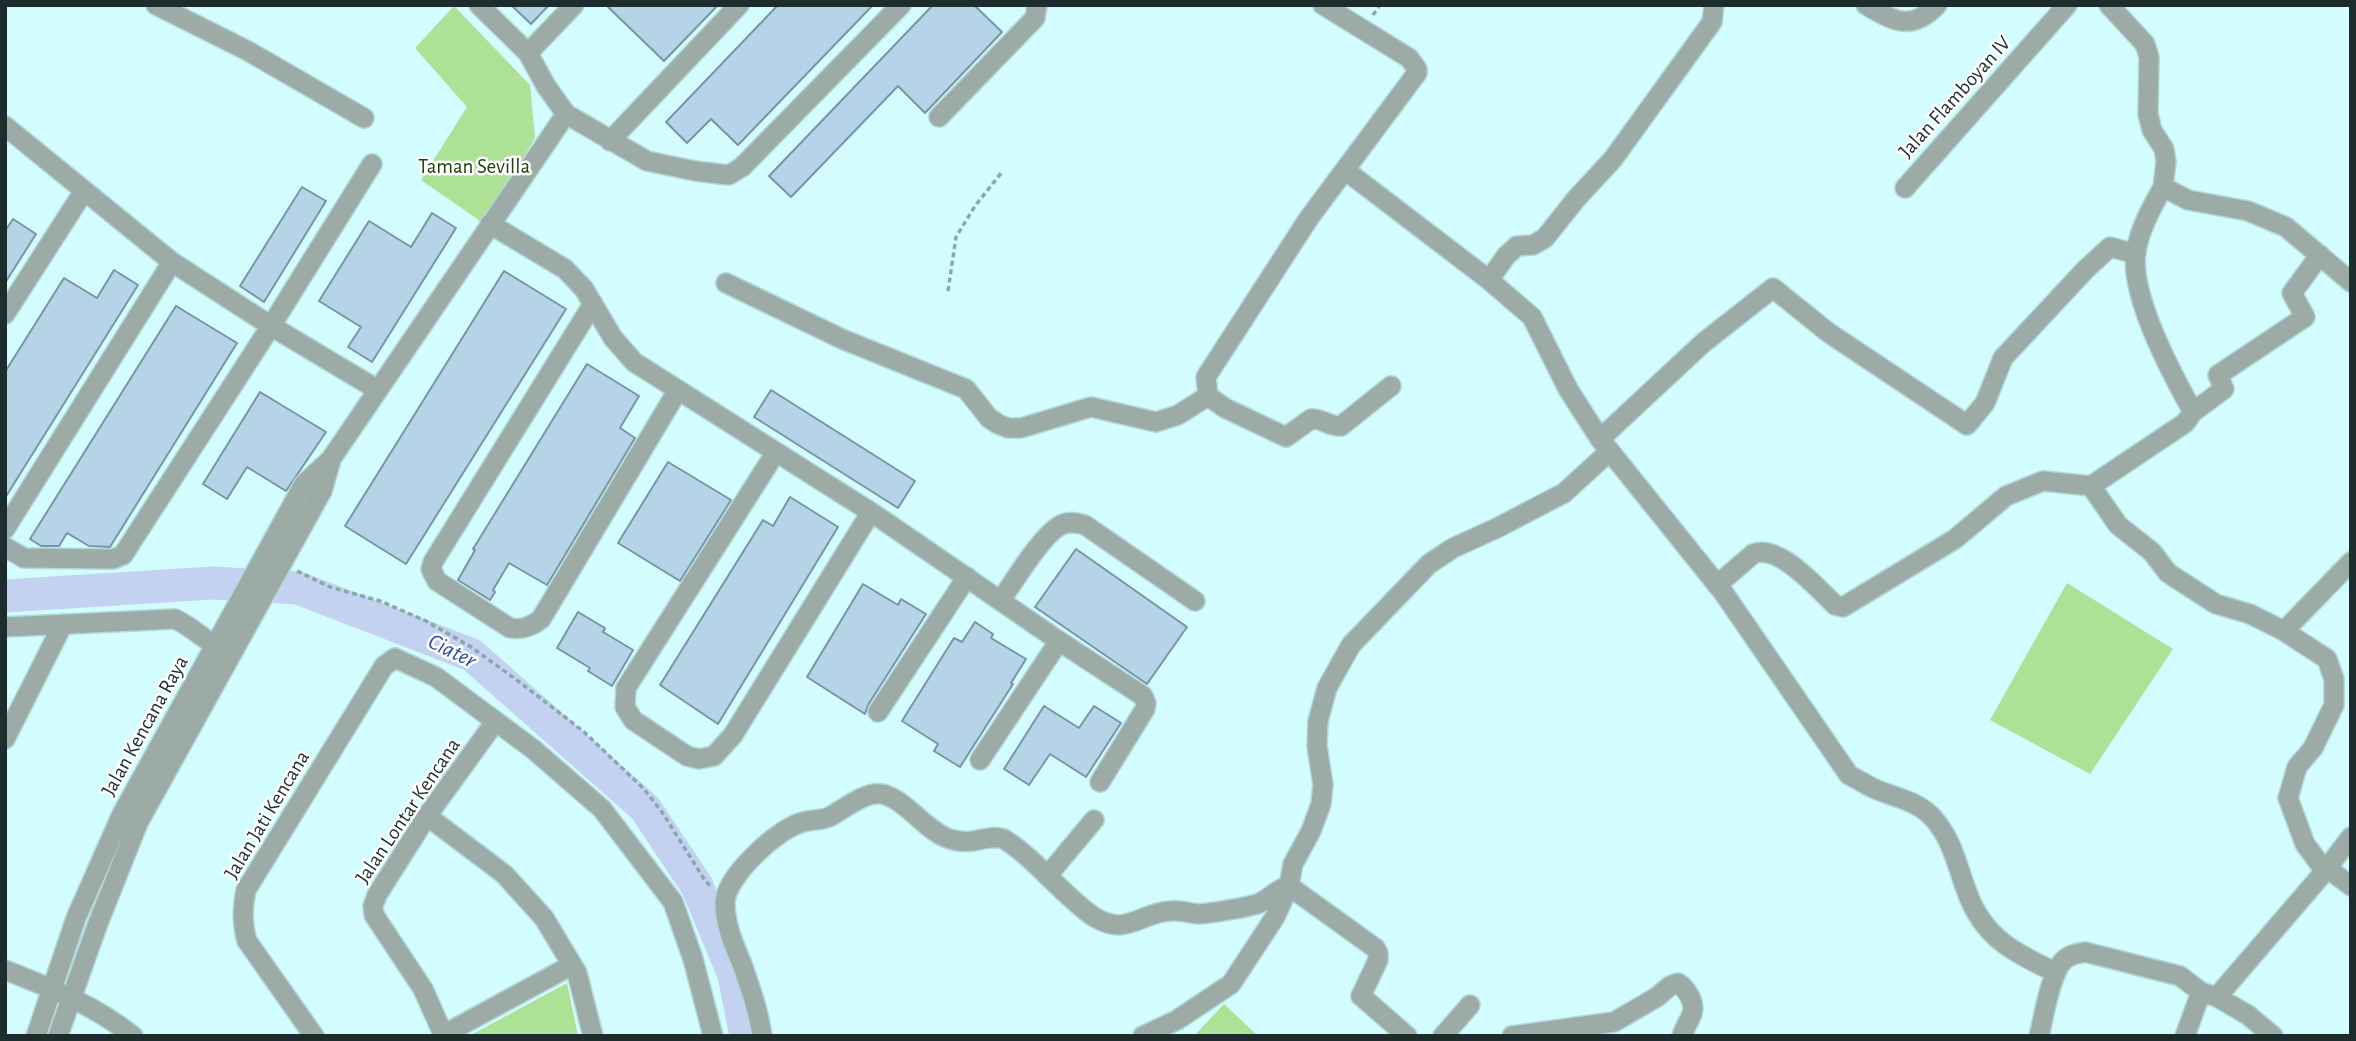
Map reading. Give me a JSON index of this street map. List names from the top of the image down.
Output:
{
  "streets": {
    "street": [
      "Jalan Flamboyan IV",
      "Jalan Kencana Raya",
      "Jalan Lontar Kencana",
      "Jalan Jati Kencana"
    ]
  },
  "crossings": [
    ["Jalan Lontar Kencana", "Jalan Jati Kencana"]
  ],
  "water": ["Ciater"],
  "parks": ["Taman Sevilla"]
}
